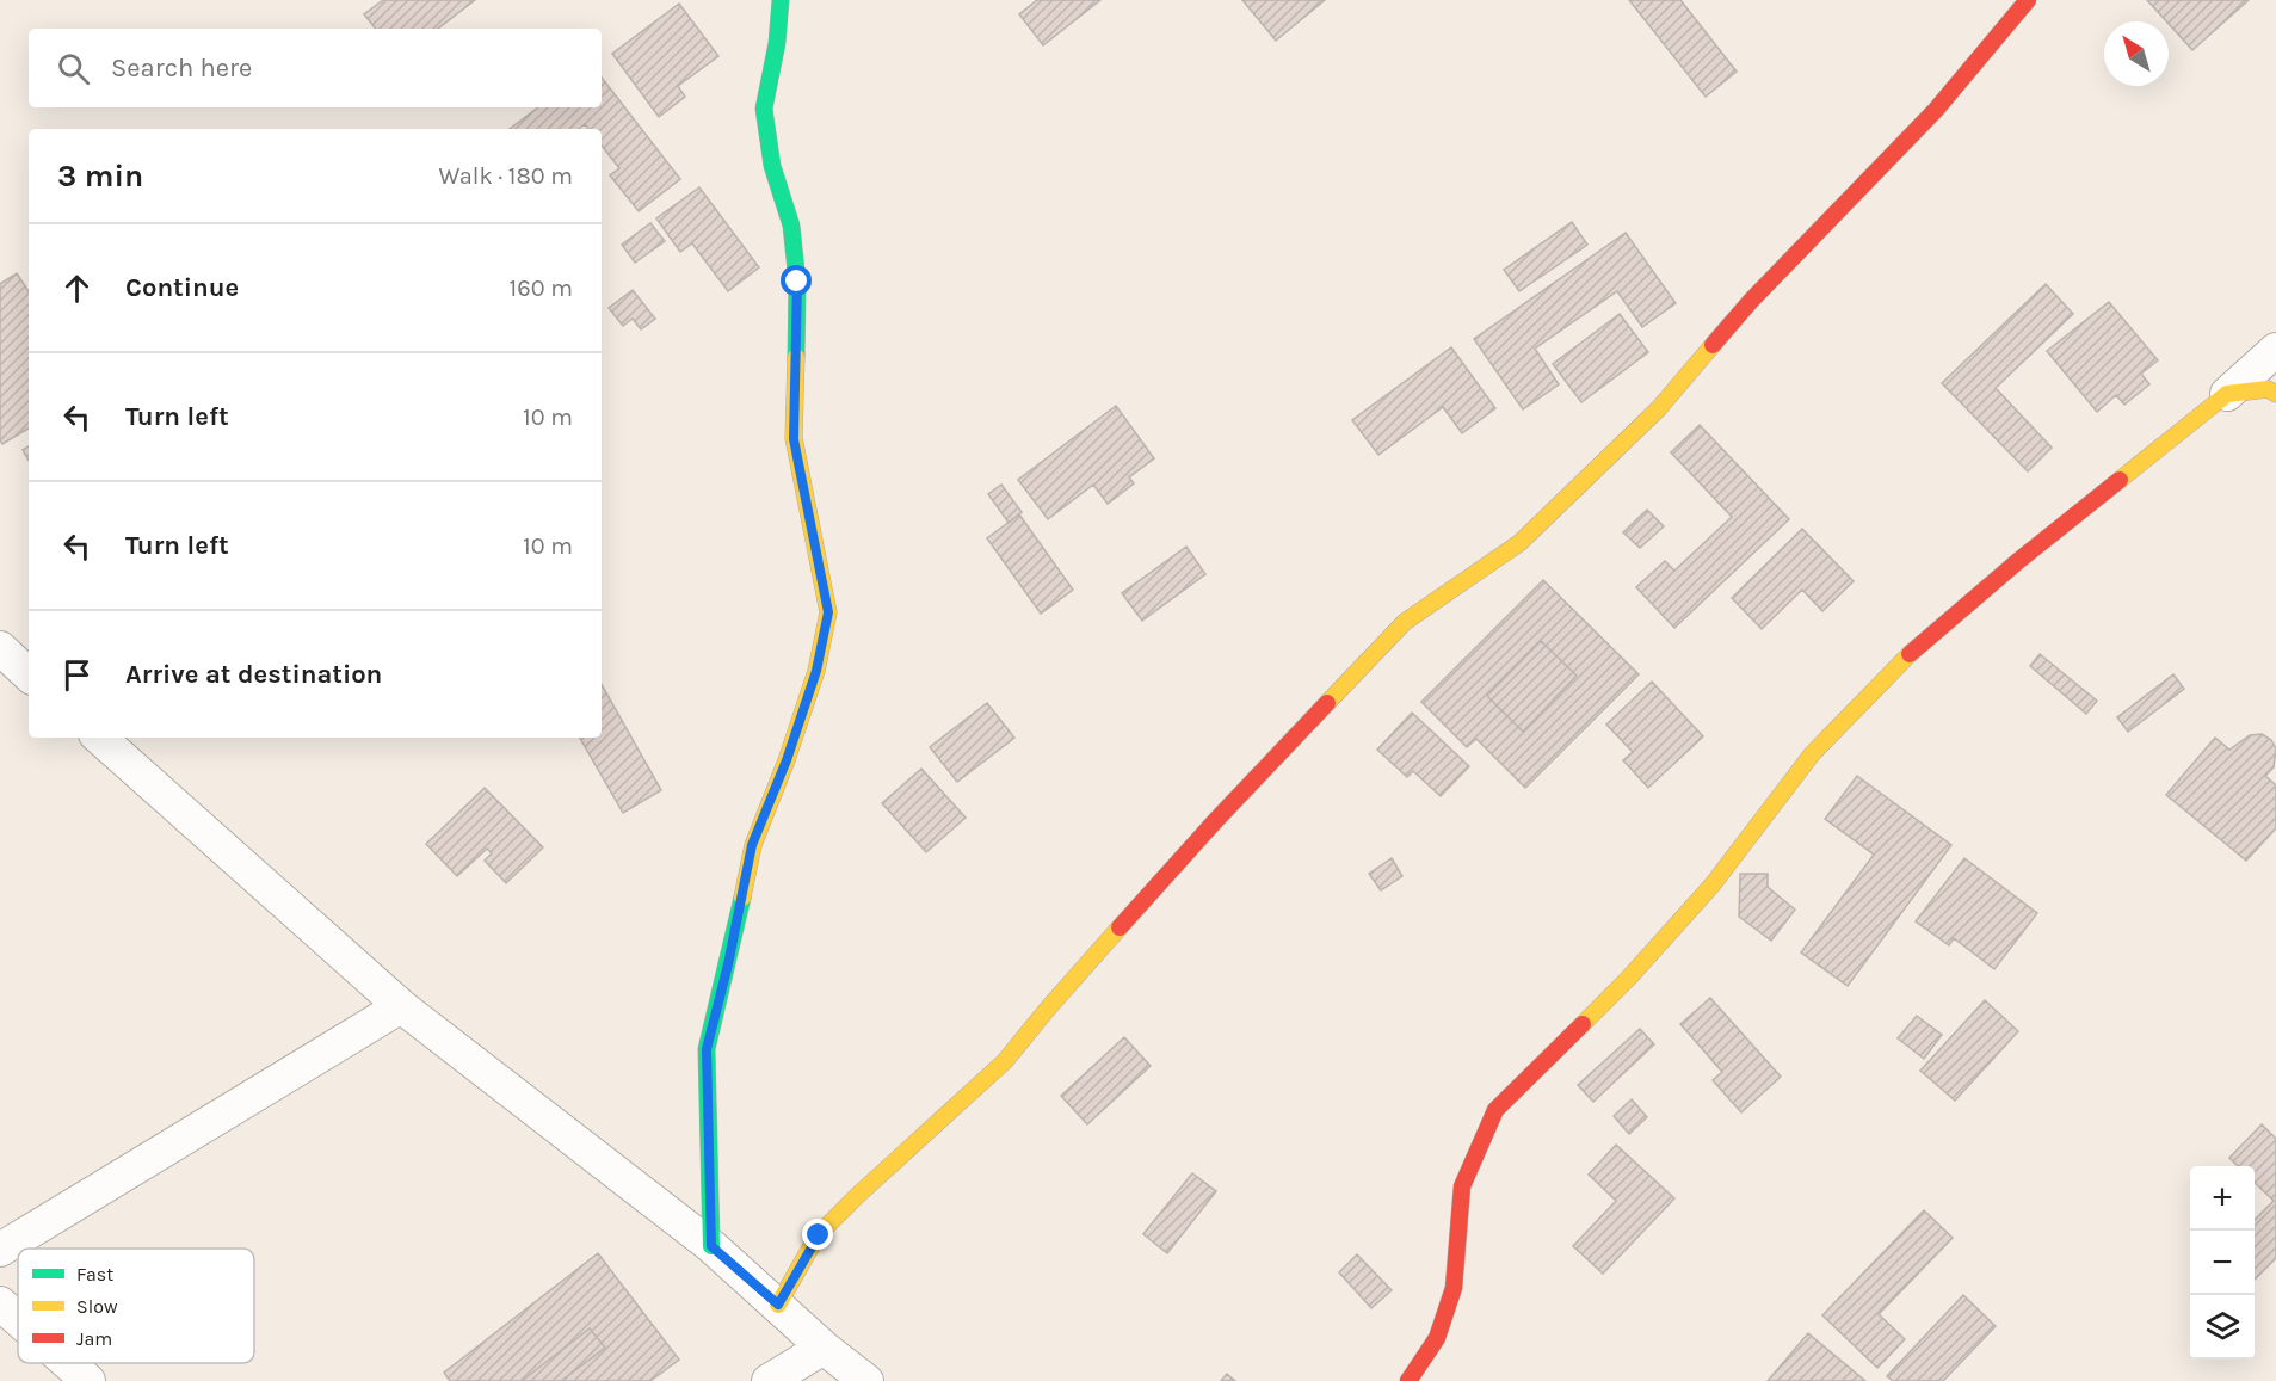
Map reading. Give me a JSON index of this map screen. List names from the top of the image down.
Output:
{
  "legend": ["Fast", "Slow", "Jam"],
  "north": "top left",
  "page": {
    "search": "Search here",
    "heading": ["3 min", "Walk · 180 m"],
    "list": [
      ["Continue", "160 m"],
      ["Turn left", "10 m"],
      ["Turn left", "10 m"],
      "Arrive at destination"
    ],
    "map_buttons": ["+", "−"]
  }
}
